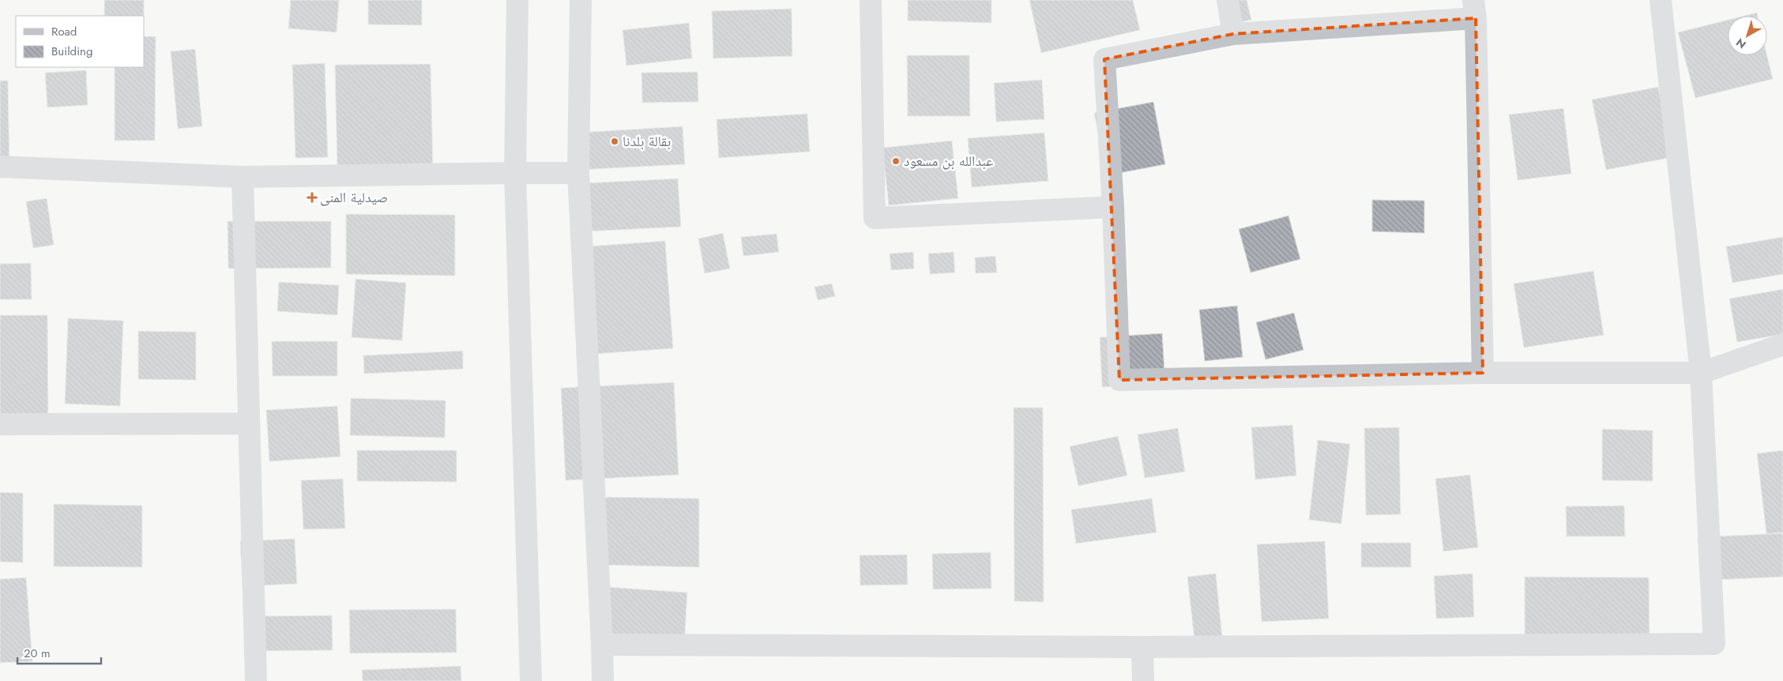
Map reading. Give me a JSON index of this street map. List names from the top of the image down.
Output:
{
  "places": {
    "other": ["بقالة بلدنا", "عبدالله بن مسعود"],
    "health": ["صيدلية المنى"]
  },
  "legend": ["Road", "Building"],
  "scale_bar": "20 m",
  "north": "bottom left"
}
